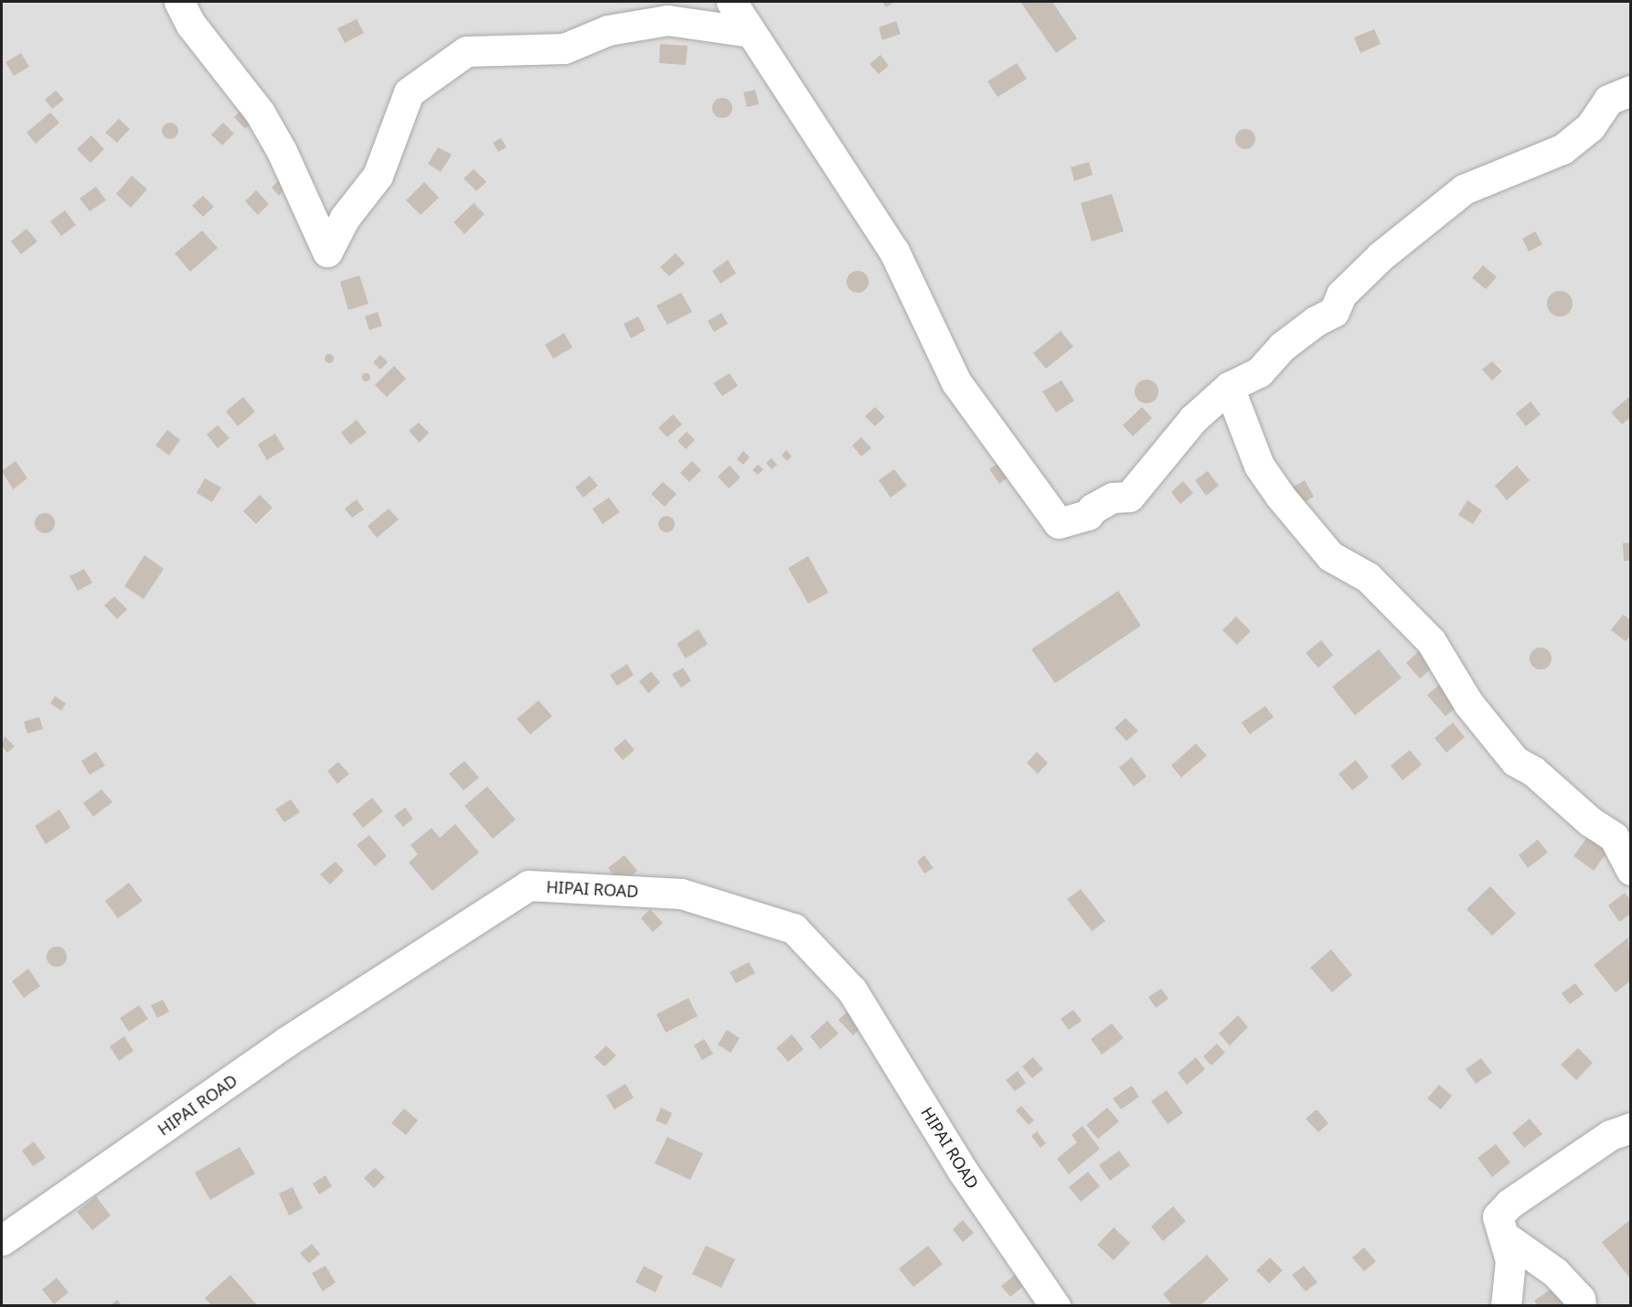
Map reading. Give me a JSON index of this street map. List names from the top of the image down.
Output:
{
  "streets": {
    "street": ["HIPAI ROAD"]
  }
}
